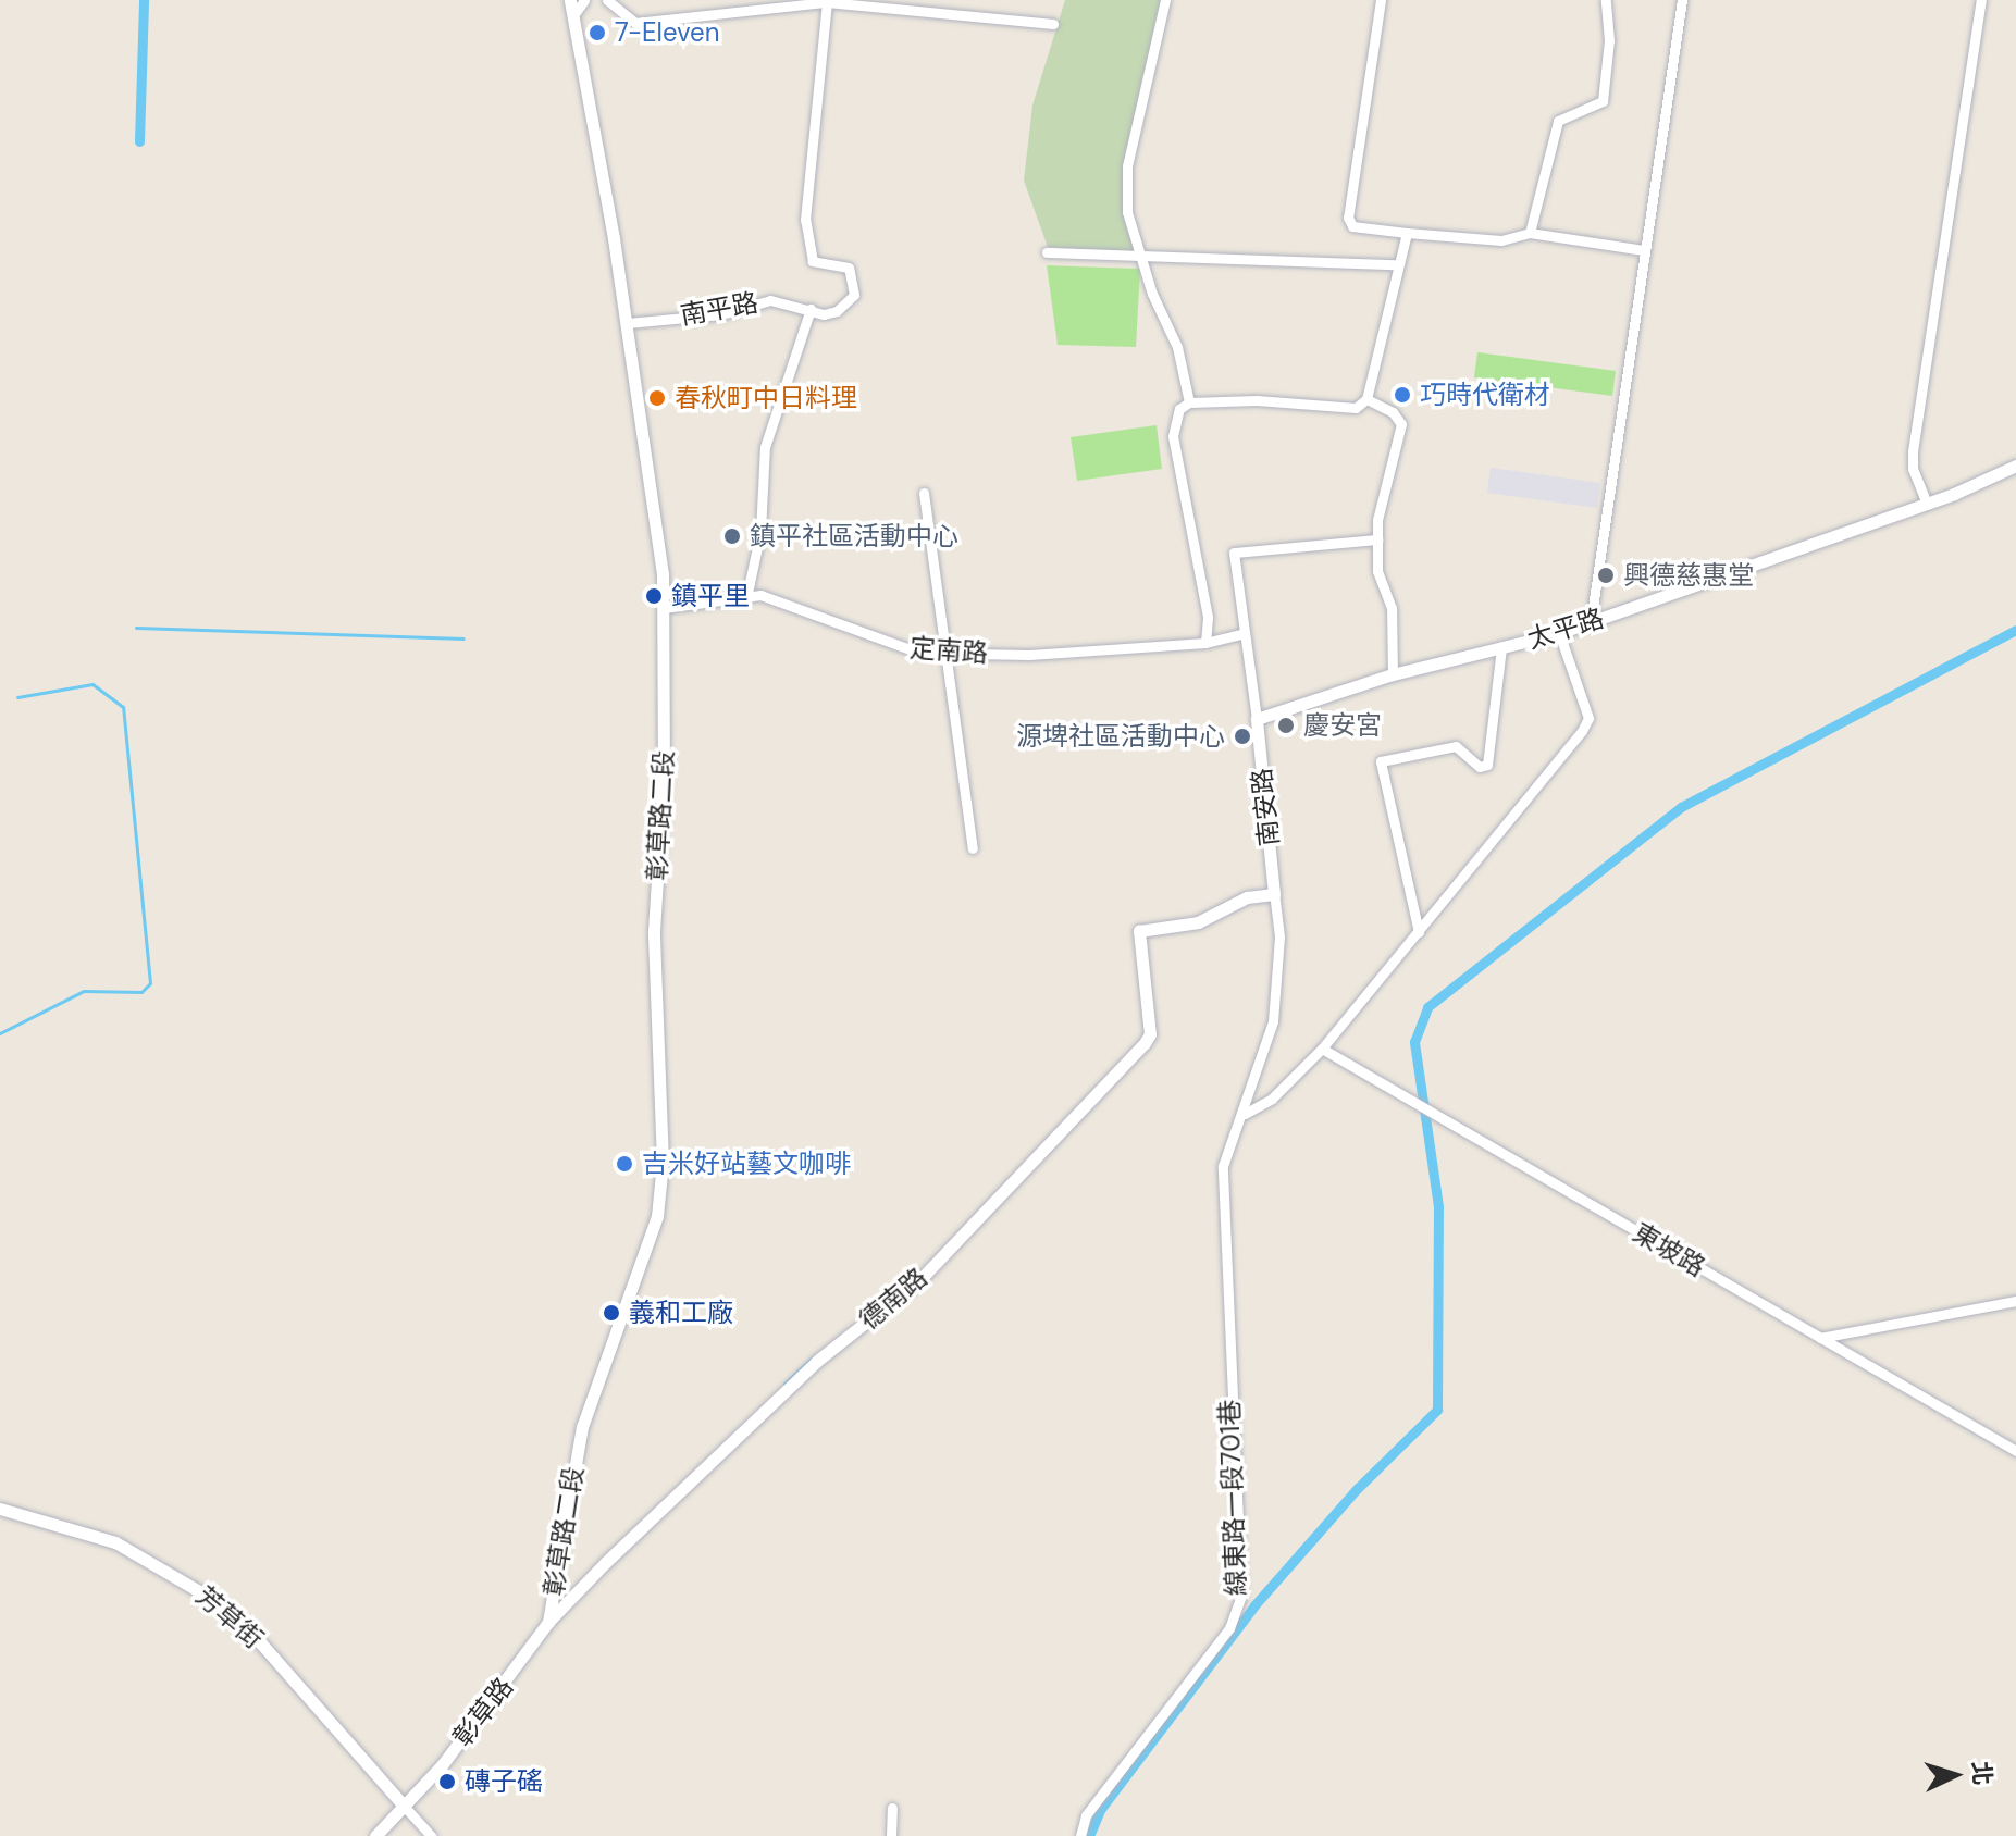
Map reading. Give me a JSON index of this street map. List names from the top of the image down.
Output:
{
  "streets": {
    "street": [
      "南平路",
      "太平路",
      "定南路",
      "南安路",
      "彰草路二段",
      "東坡路",
      "德南路",
      "線東路一段701巷",
      "芳草街",
      "彰草路"
    ]
  },
  "crossings": [
    ["南平路", "彰草路二段"],
    ["太平路", "南安路"],
    ["定南路", "彰草路二段"],
    ["南安路", "德南路"],
    ["南安路", "線東路一段701巷"],
    ["彰草路二段", "德南路"],
    ["彰草路二段", "彰草路"],
    ["德南路", "線東路一段701巷"],
    ["德南路", "彰草路"],
    ["芳草街", "彰草路"]
  ],
  "places": [
    "7-Eleven",
    "巧時代衛材",
    "春秋町中日料理",
    "鎮平社區活動中心",
    "興德慈惠堂",
    "鎮平里",
    "慶安宮",
    "源埤社區活動中心",
    "吉米好站藝文咖啡",
    "義和工廠",
    "磚子磘"
  ],
  "north": "right"
}
